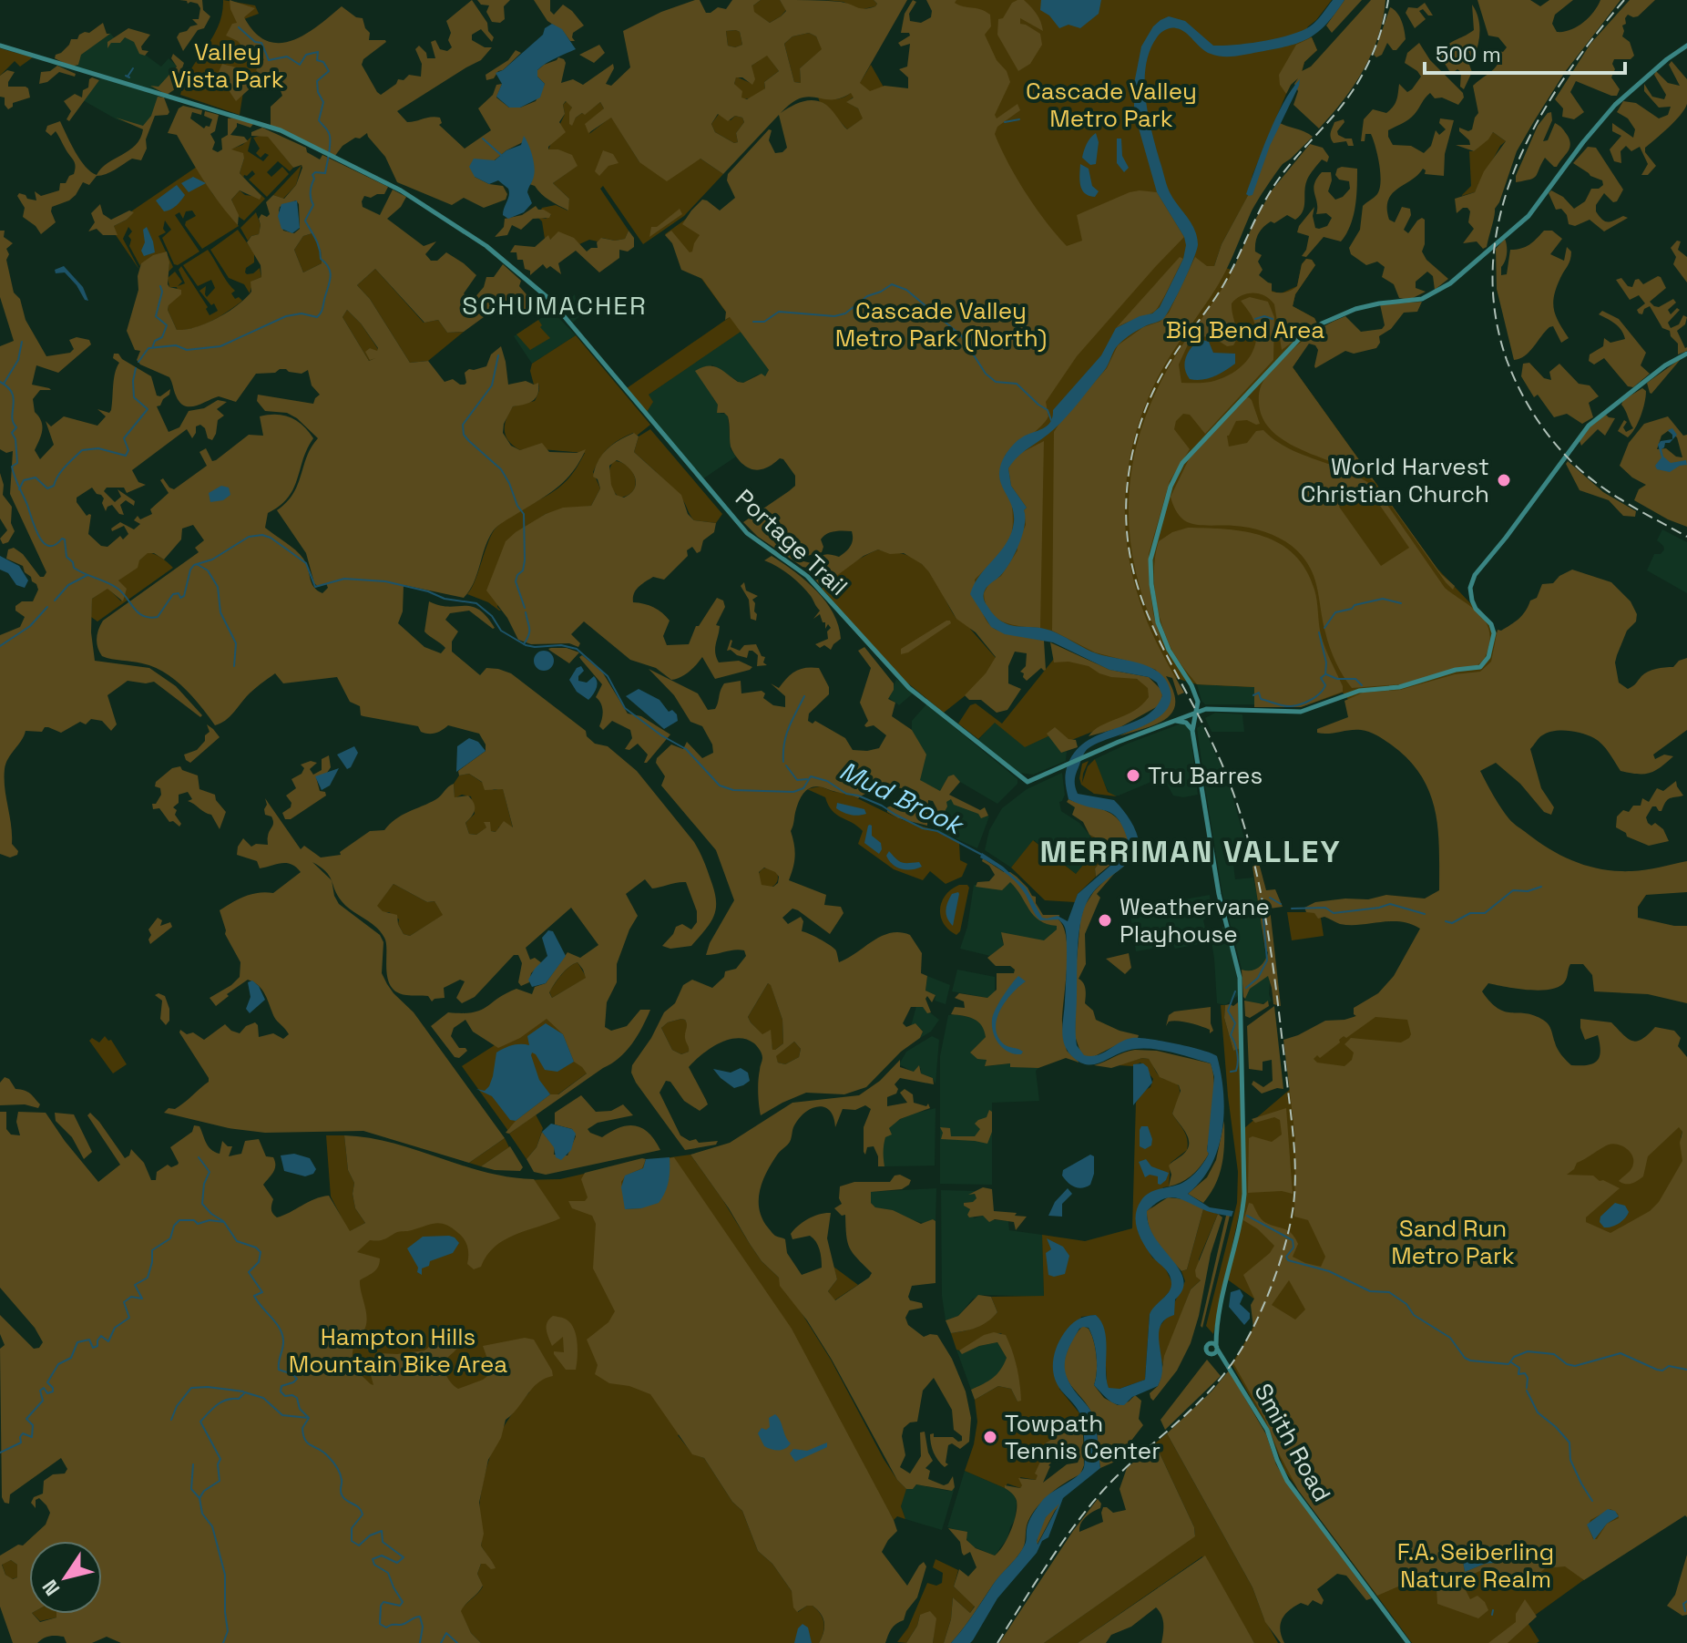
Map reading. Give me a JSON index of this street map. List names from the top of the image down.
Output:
{
  "streets": {
    "main road": ["Portage Trail", "Smith Road"]
  },
  "districts": ["SCHUMACHER", "MERRIMAN VALLEY"],
  "water": ["Mud Brook"],
  "parks": [
    "Valley Vista Park",
    "Cascade Valley Metro Park",
    "Cascade Valley Metro Park (North)",
    "Big Bend Area",
    "Sand Run Metro Park",
    "Hampton Hills Mountain Bike Area",
    "F.A. Seiberling Nature Realm"
  ],
  "places": [
    "World Harvest Christian Church",
    "Tru Barres",
    "Weathervane Playhouse",
    "Towpath Tennis Center"
  ],
  "scale_bar": "500 m",
  "north": "bottom left"
}
